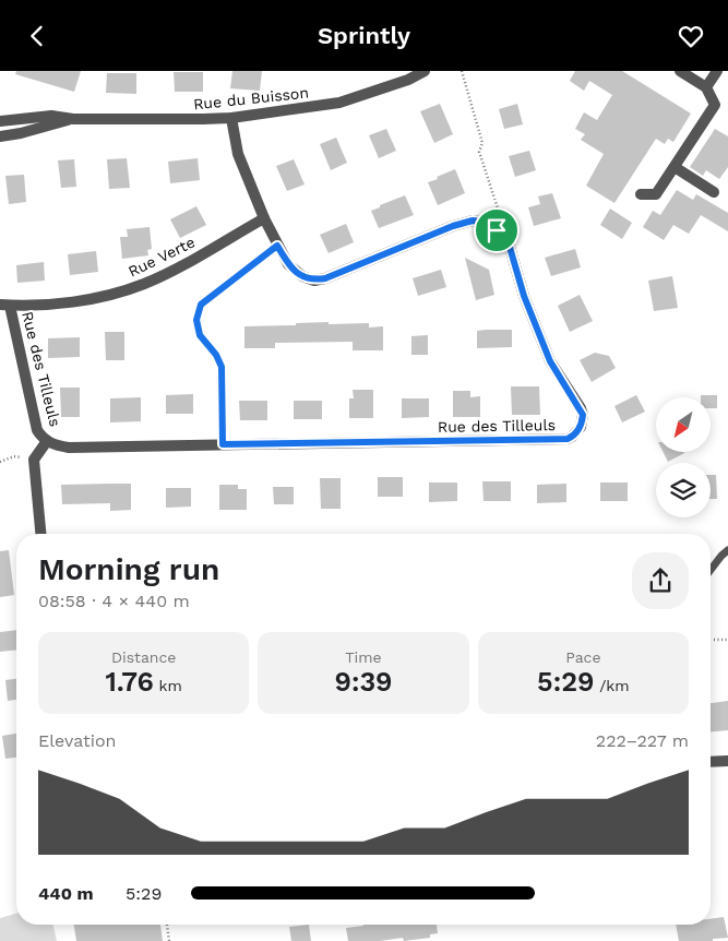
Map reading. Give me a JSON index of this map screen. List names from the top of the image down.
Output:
{
  "streets": {
    "street": ["Rue du Buisson", "Rue Verte", "Rue des Tilleuls"]
  },
  "crossings": [
    ["Rue Verte", "Rue des Tilleuls"]
  ],
  "north": "bottom left",
  "page": {
    "header": "Sprintly",
    "heading": ["Morning run", "08:58 · 4 × 440 m"],
    "stats": [
      ["Distance", "1.76 km"],
      ["Time", "9:39"],
      ["Pace", "5:29 /km"]
    ],
    "chart": ["Elevation", "222–227 m"],
    "list": [
      {
        "name": "440 m",
        "note": "5:29"
      }
    ]
  }
}
